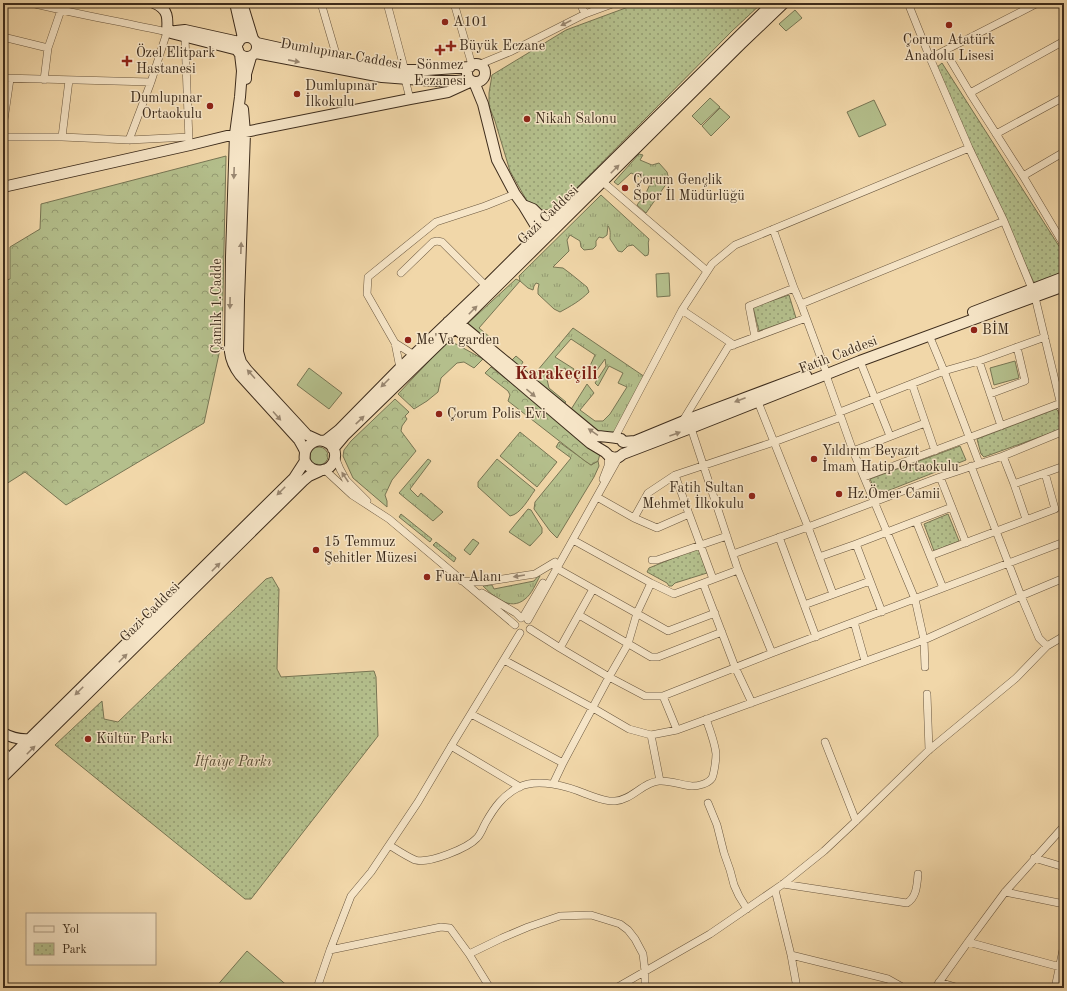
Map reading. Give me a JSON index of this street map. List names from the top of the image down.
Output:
{
  "streets": {
    "street": [
      "Dumlupınar Caddesi",
      "Gazi Caddesi",
      "Çamlık 1.Cadde",
      "Fatih Caddesi"
    ]
  },
  "crossings": [
    ["Gazi Caddesi", "Çamlık 1.Cadde"],
    ["Gazi Caddesi", "Fatih Caddesi"]
  ],
  "districts": ["Karakeçili"],
  "parks": ["İtfaiye Parkı"],
  "places": {
    "other": [
      "A101",
      "Çorum Atatürk Anadolu Lisesi",
      "Dumlupınar İlkokulu",
      "Dumlupınar Ortaokulu",
      "Nikah Salonu",
      "Çorum Gençlik Spor İl Müdürlüğü",
      "BİM",
      "Me'Va garden",
      "Çorum Polis Evi",
      "Yıldırım Beyazıt İmam Hatip Ortaokulu",
      "Hz.Ömer Camii",
      "Fatih Sultan Mehmet İlkokulu",
      "15 Temmuz Şehitler Müzesi",
      "Fuar Alanı",
      "Kültür Parkı"
    ],
    "health": ["Büyük Eczane", "Sönmez Eczanesi", "Özel Elitpark Hastanesi"]
  },
  "legend": ["Yol", "Park"]
}
